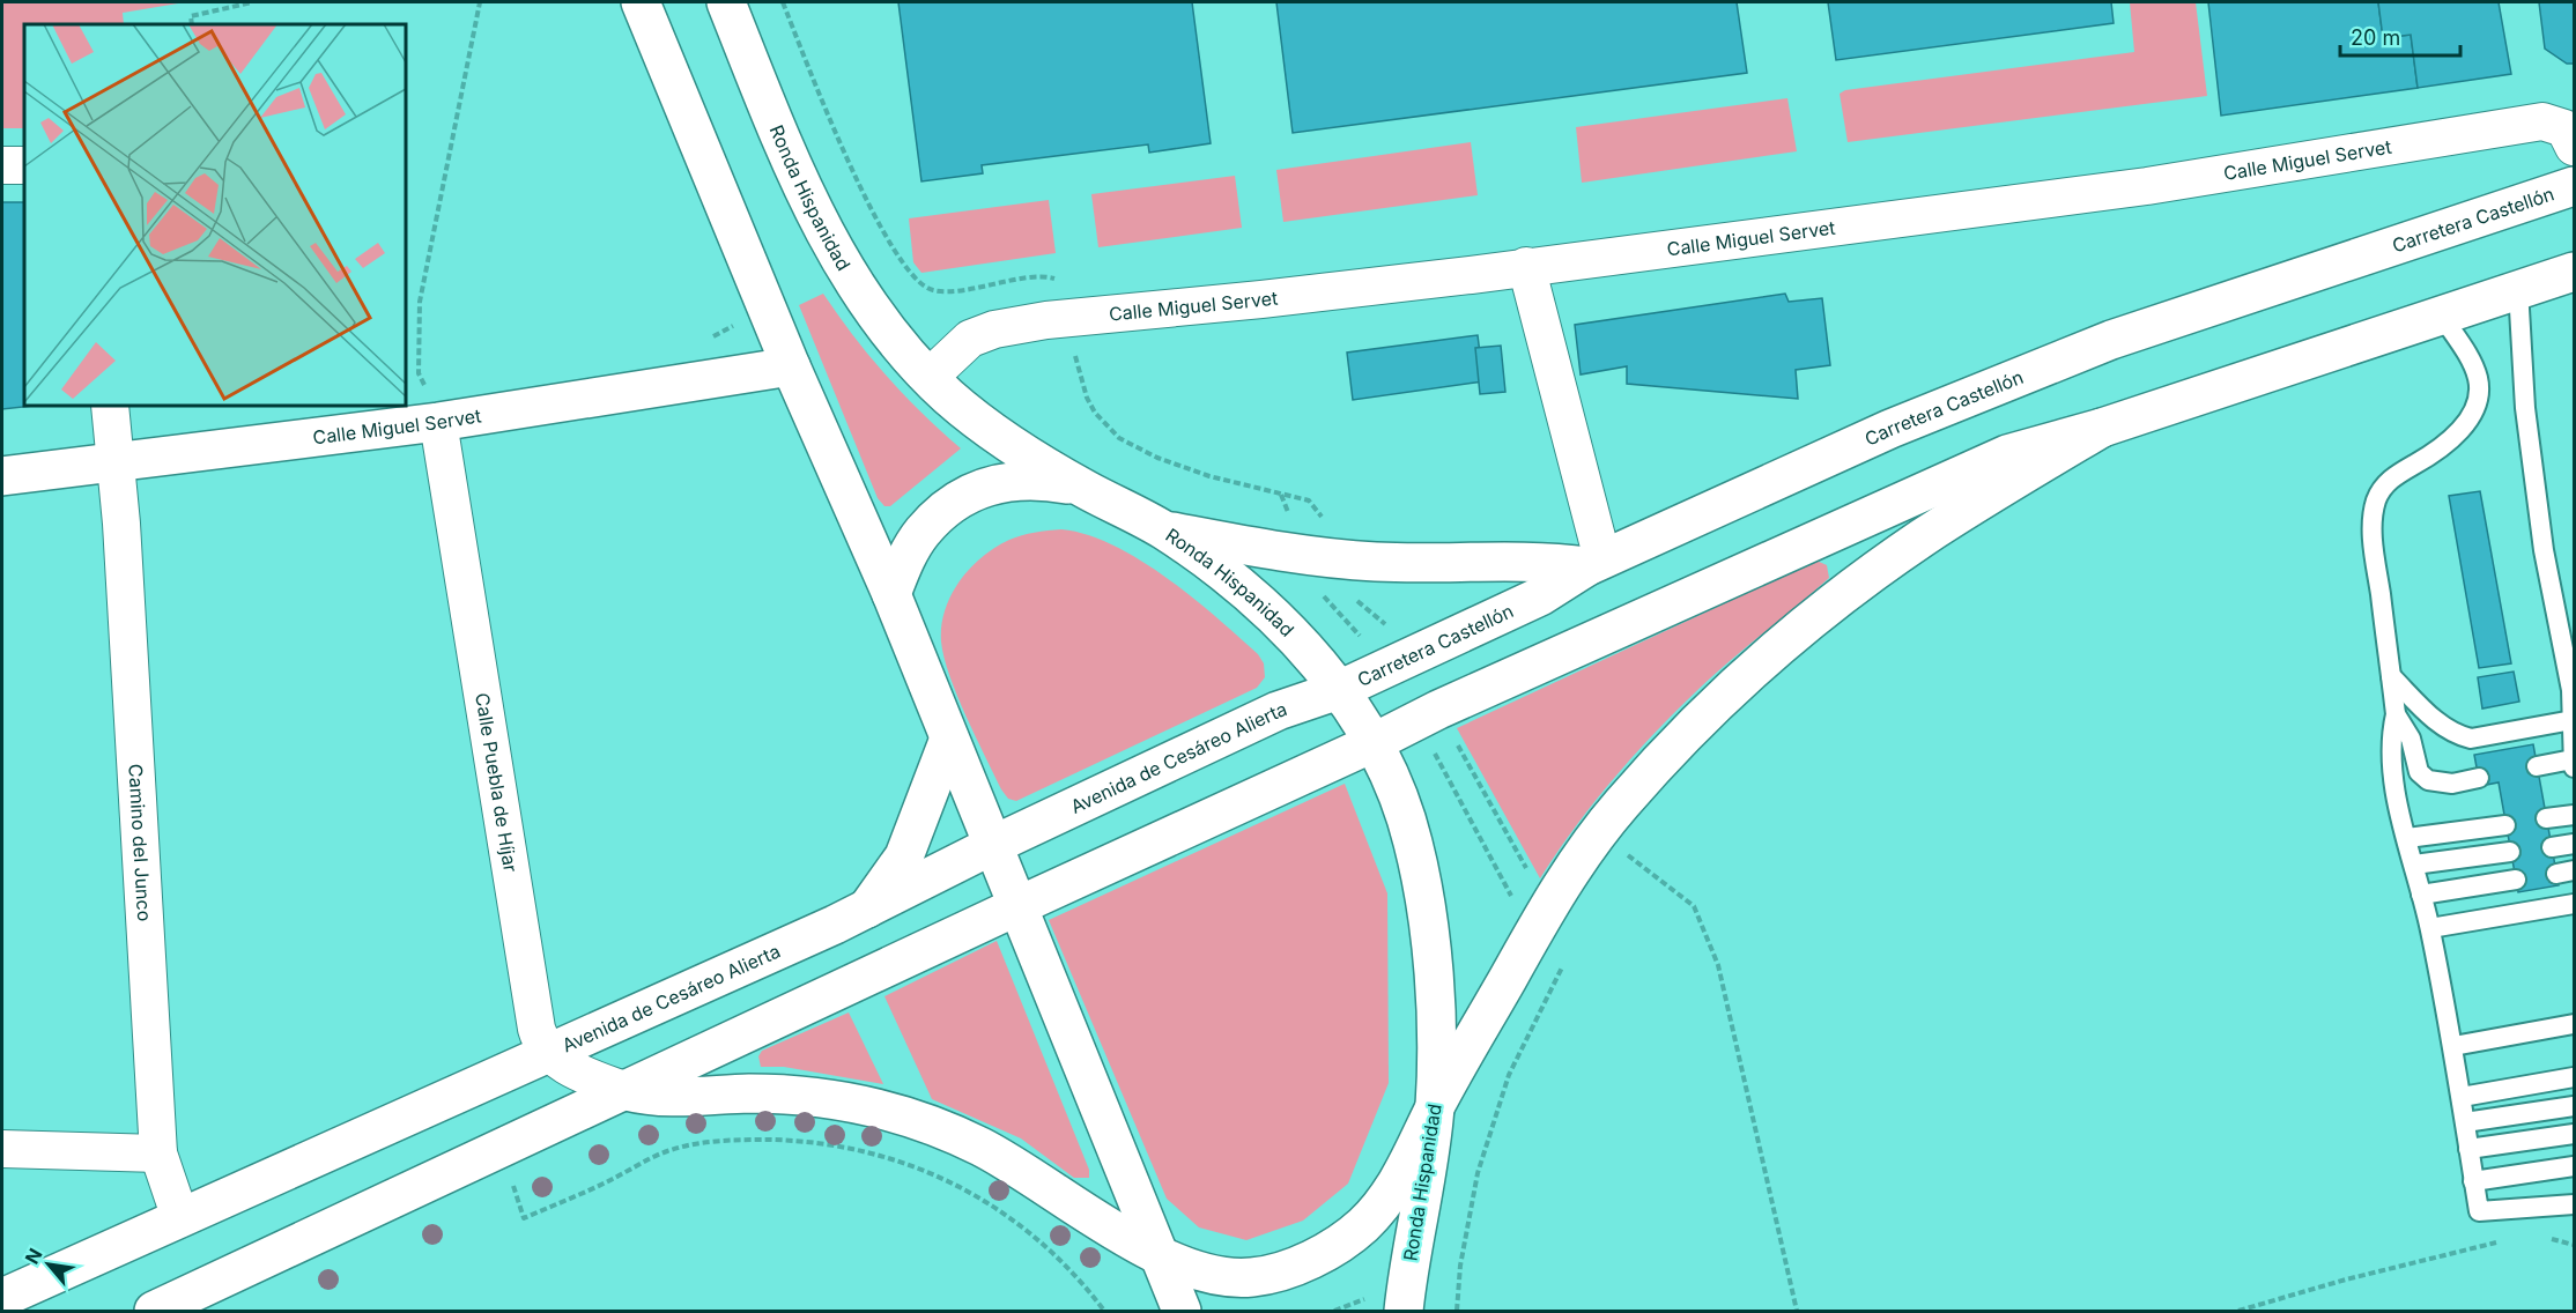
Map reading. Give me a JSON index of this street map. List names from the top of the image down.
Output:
{
  "streets": {
    "main road": [
      "Calle Miguel Servet",
      "Ronda Hispanidad",
      "Carretera Castellón",
      "Avenida de Cesáreo Alierta"
    ],
    "street": ["Calle Puebla de Híjar", "Camino del Junco"]
  },
  "crossings": [
    ["Calle Miguel Servet", "Ronda Hispanidad"],
    ["Calle Miguel Servet", "Calle Puebla de Híjar"],
    ["Calle Miguel Servet", "Camino del Junco"],
    ["Ronda Hispanidad", "Carretera Castellón"],
    ["Ronda Hispanidad", "Avenida de Cesáreo Alierta"],
    ["Carretera Castellón", "Avenida de Cesáreo Alierta"],
    ["Avenida de Cesáreo Alierta", "Calle Puebla de Híjar"],
    ["Avenida de Cesáreo Alierta", "Camino del Junco"]
  ],
  "scale_bar": "20 m",
  "north": "top left"
}
